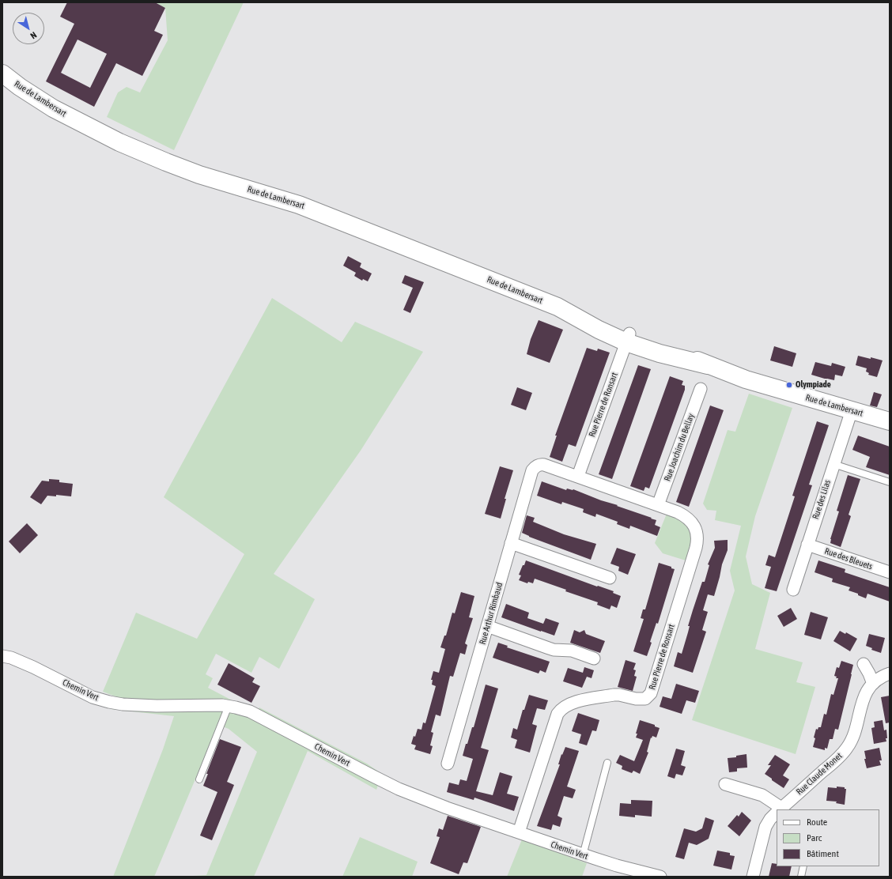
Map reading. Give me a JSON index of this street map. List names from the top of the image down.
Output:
{
  "streets": {
    "main road": ["Rue de Lambersart"],
    "street": [
      "Rue Pierre de Ronsart",
      "Rue Joachim du Bellay",
      "Rue des Lilas",
      "Rue des Bleuets",
      "Rue Arthur Rimbaud",
      "Chemin Vert",
      "Rue Claude Monet"
    ]
  },
  "crossings": [
    ["Rue de Lambersart", "Rue Pierre de Ronsart"],
    ["Rue de Lambersart", "Rue des Lilas"],
    ["Rue Pierre de Ronsart", "Rue Joachim du Bellay"],
    ["Rue Pierre de Ronsart", "Rue Arthur Rimbaud"],
    ["Rue Pierre de Ronsart", "Chemin Vert"],
    ["Rue des Lilas", "Rue des Bleuets"]
  ],
  "places": ["Olympiade"],
  "legend": ["Route", "Parc", "Bâtiment"],
  "north": "bottom right"
}
